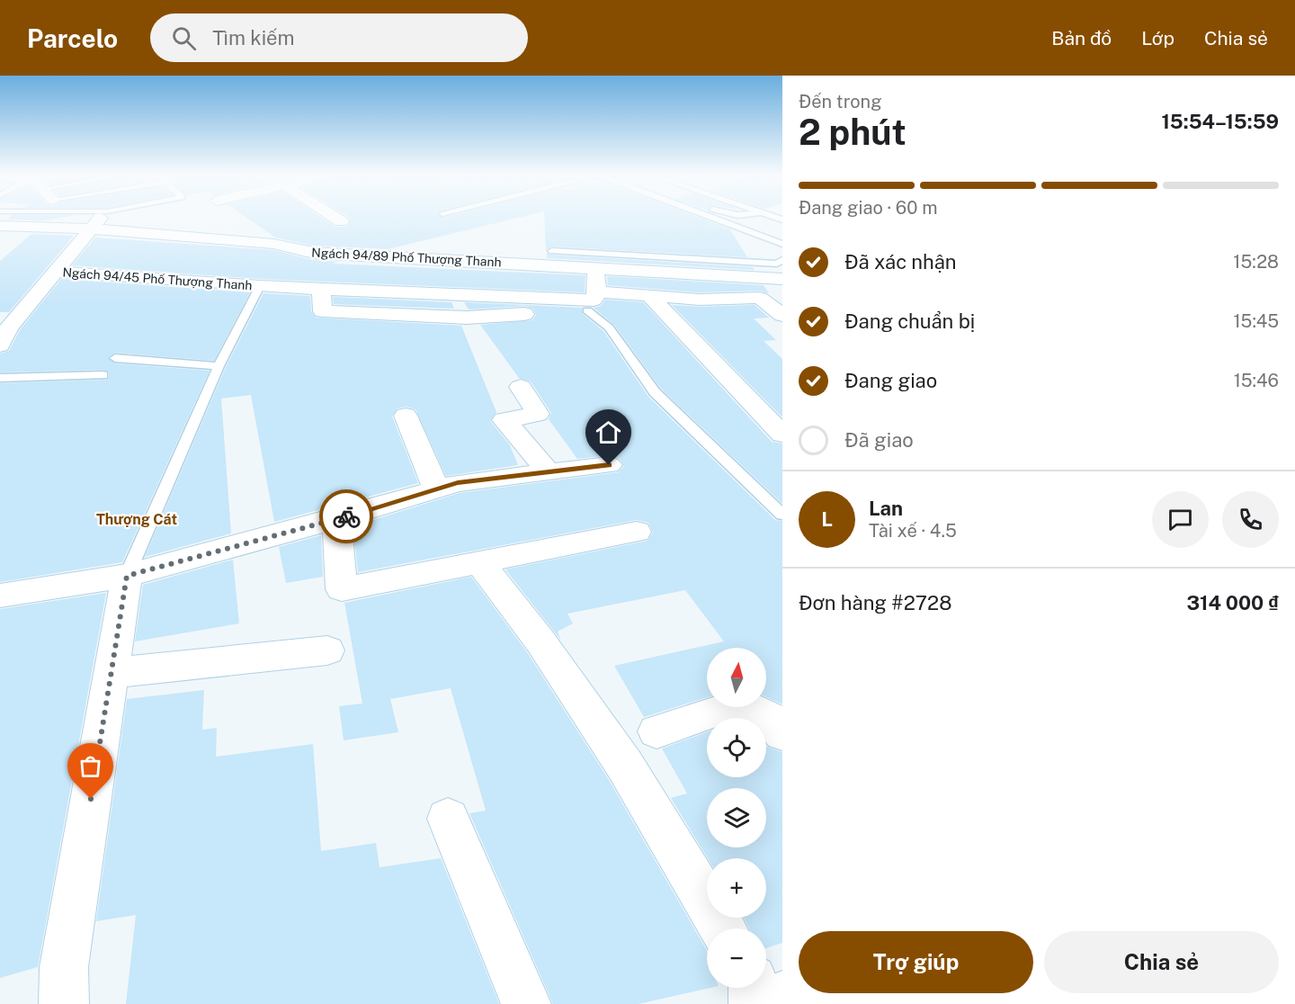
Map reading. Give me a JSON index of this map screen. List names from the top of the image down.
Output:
{
  "streets": {
    "street": ["Ngách 94/89 Phố Thượng Thanh", "Ngách 94/45 Phố Thượng Thanh"]
  },
  "districts": ["Thượng Cát"],
  "north": "top",
  "page": {
    "header": "Parcelo",
    "search": "Tìm kiếm",
    "nav": ["Bản đồ", "Lớp", "Chia sẻ"],
    "heading": ["2 phút", "Đến trong", "15:54–15:59"],
    "panel": [
      "Lan",
      "Tài xế · 4.5",
      "Đơn hàng #2728",
      "314 000 ₫"
    ],
    "bar": "Đang giao · 60 m",
    "list": [
      ["Đã xác nhận", "15:28"],
      ["Đang chuẩn bị", "15:45"],
      ["Đang giao", "15:46"],
      "Đã giao"
    ],
    "round": "L",
    "map_buttons": ["+", "−"],
    "buttons": ["Trợ giúp", "Chia sẻ"]
  }
}
